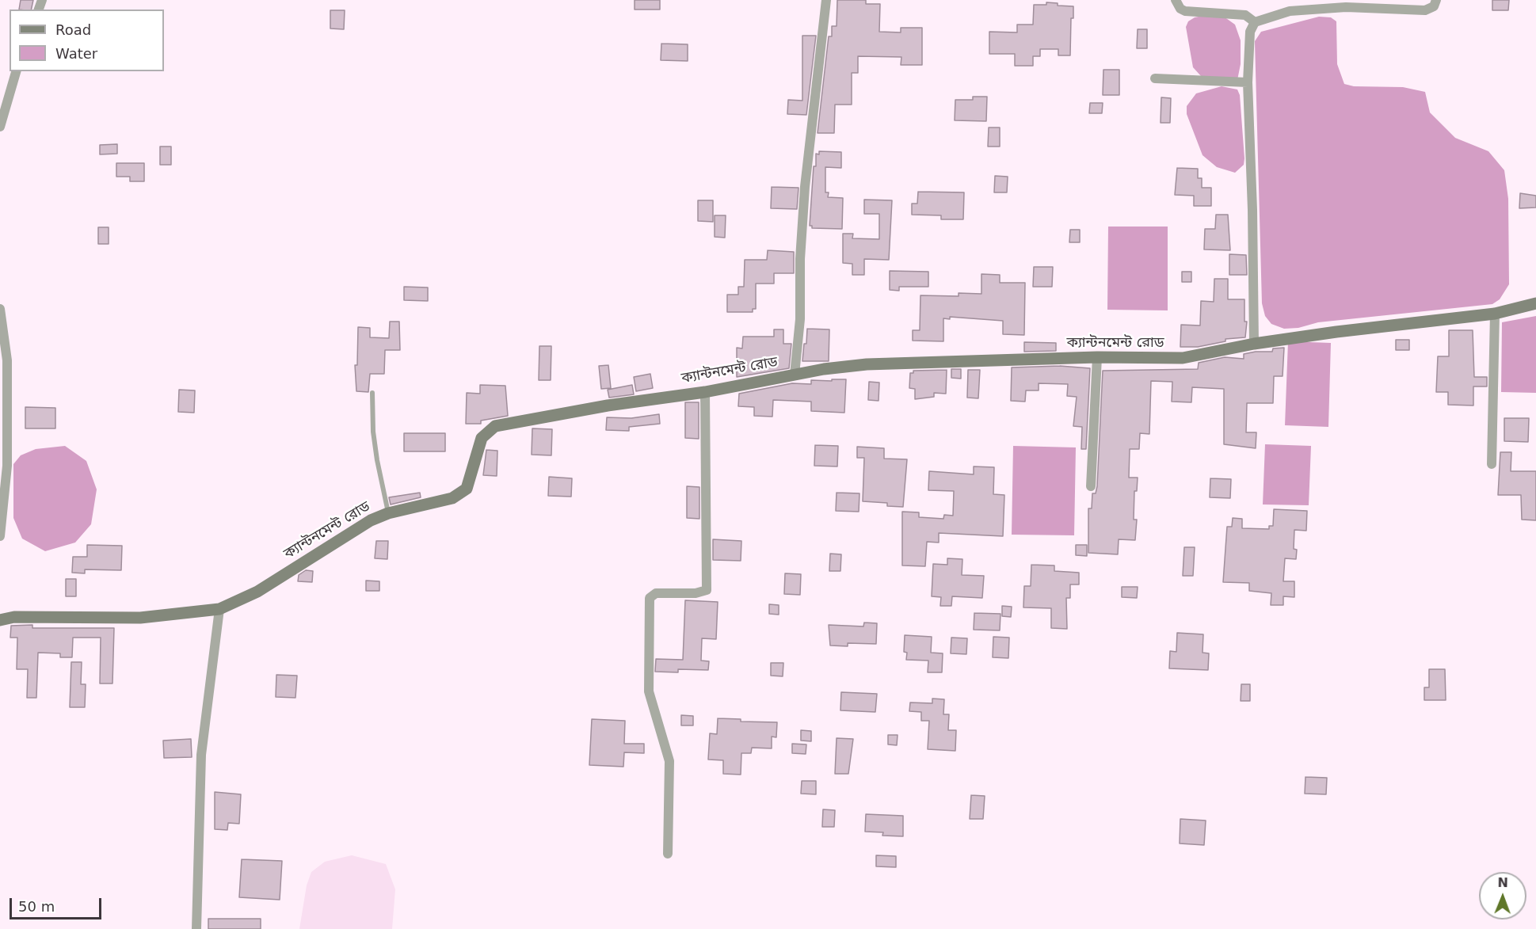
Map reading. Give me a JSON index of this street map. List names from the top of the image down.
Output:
{
  "streets": {
    "main road": ["ক্যান্টনমেন্ট রোড"]
  },
  "legend": ["Road", "Water"],
  "scale_bar": "50 m",
  "north": "top"
}
